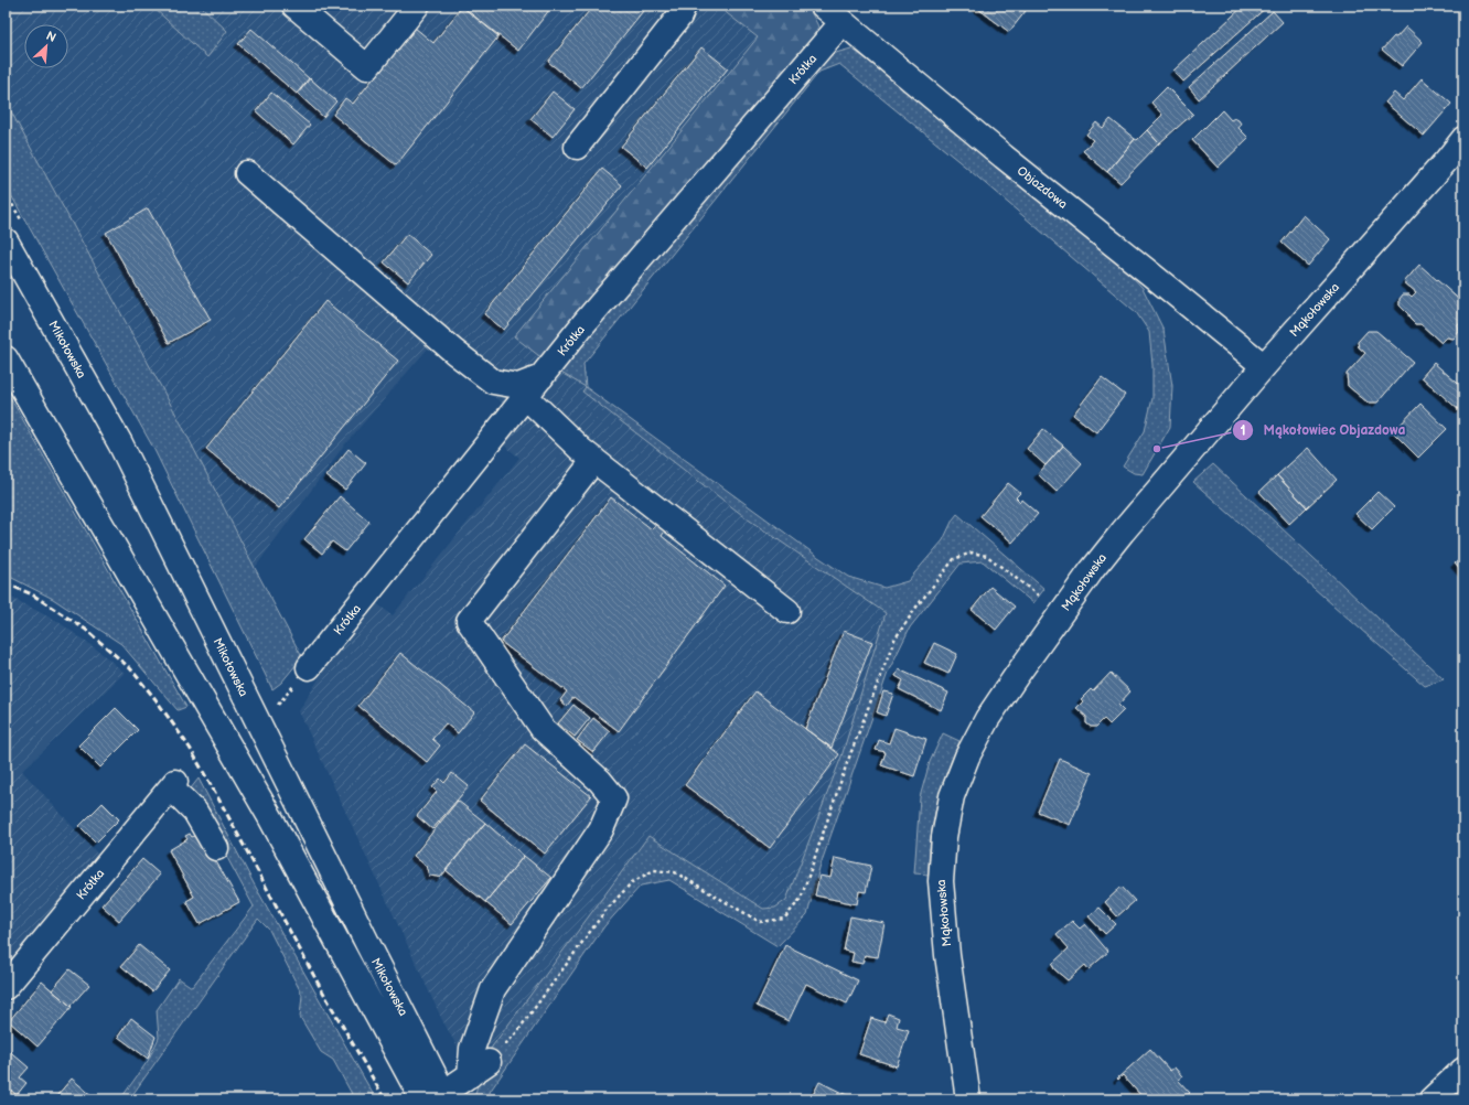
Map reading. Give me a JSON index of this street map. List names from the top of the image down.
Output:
{
  "streets": {
    "street": [
      "Krótka",
      "Objazdowa",
      "Mąkołowska",
      "Mikołowska"
    ]
  },
  "crossings": [
    ["Krótka", "Objazdowa"],
    ["Objazdowa", "Mąkołowska"]
  ],
  "places": ["Mąkołowiec Objazdowa"],
  "north": "top right"
}
